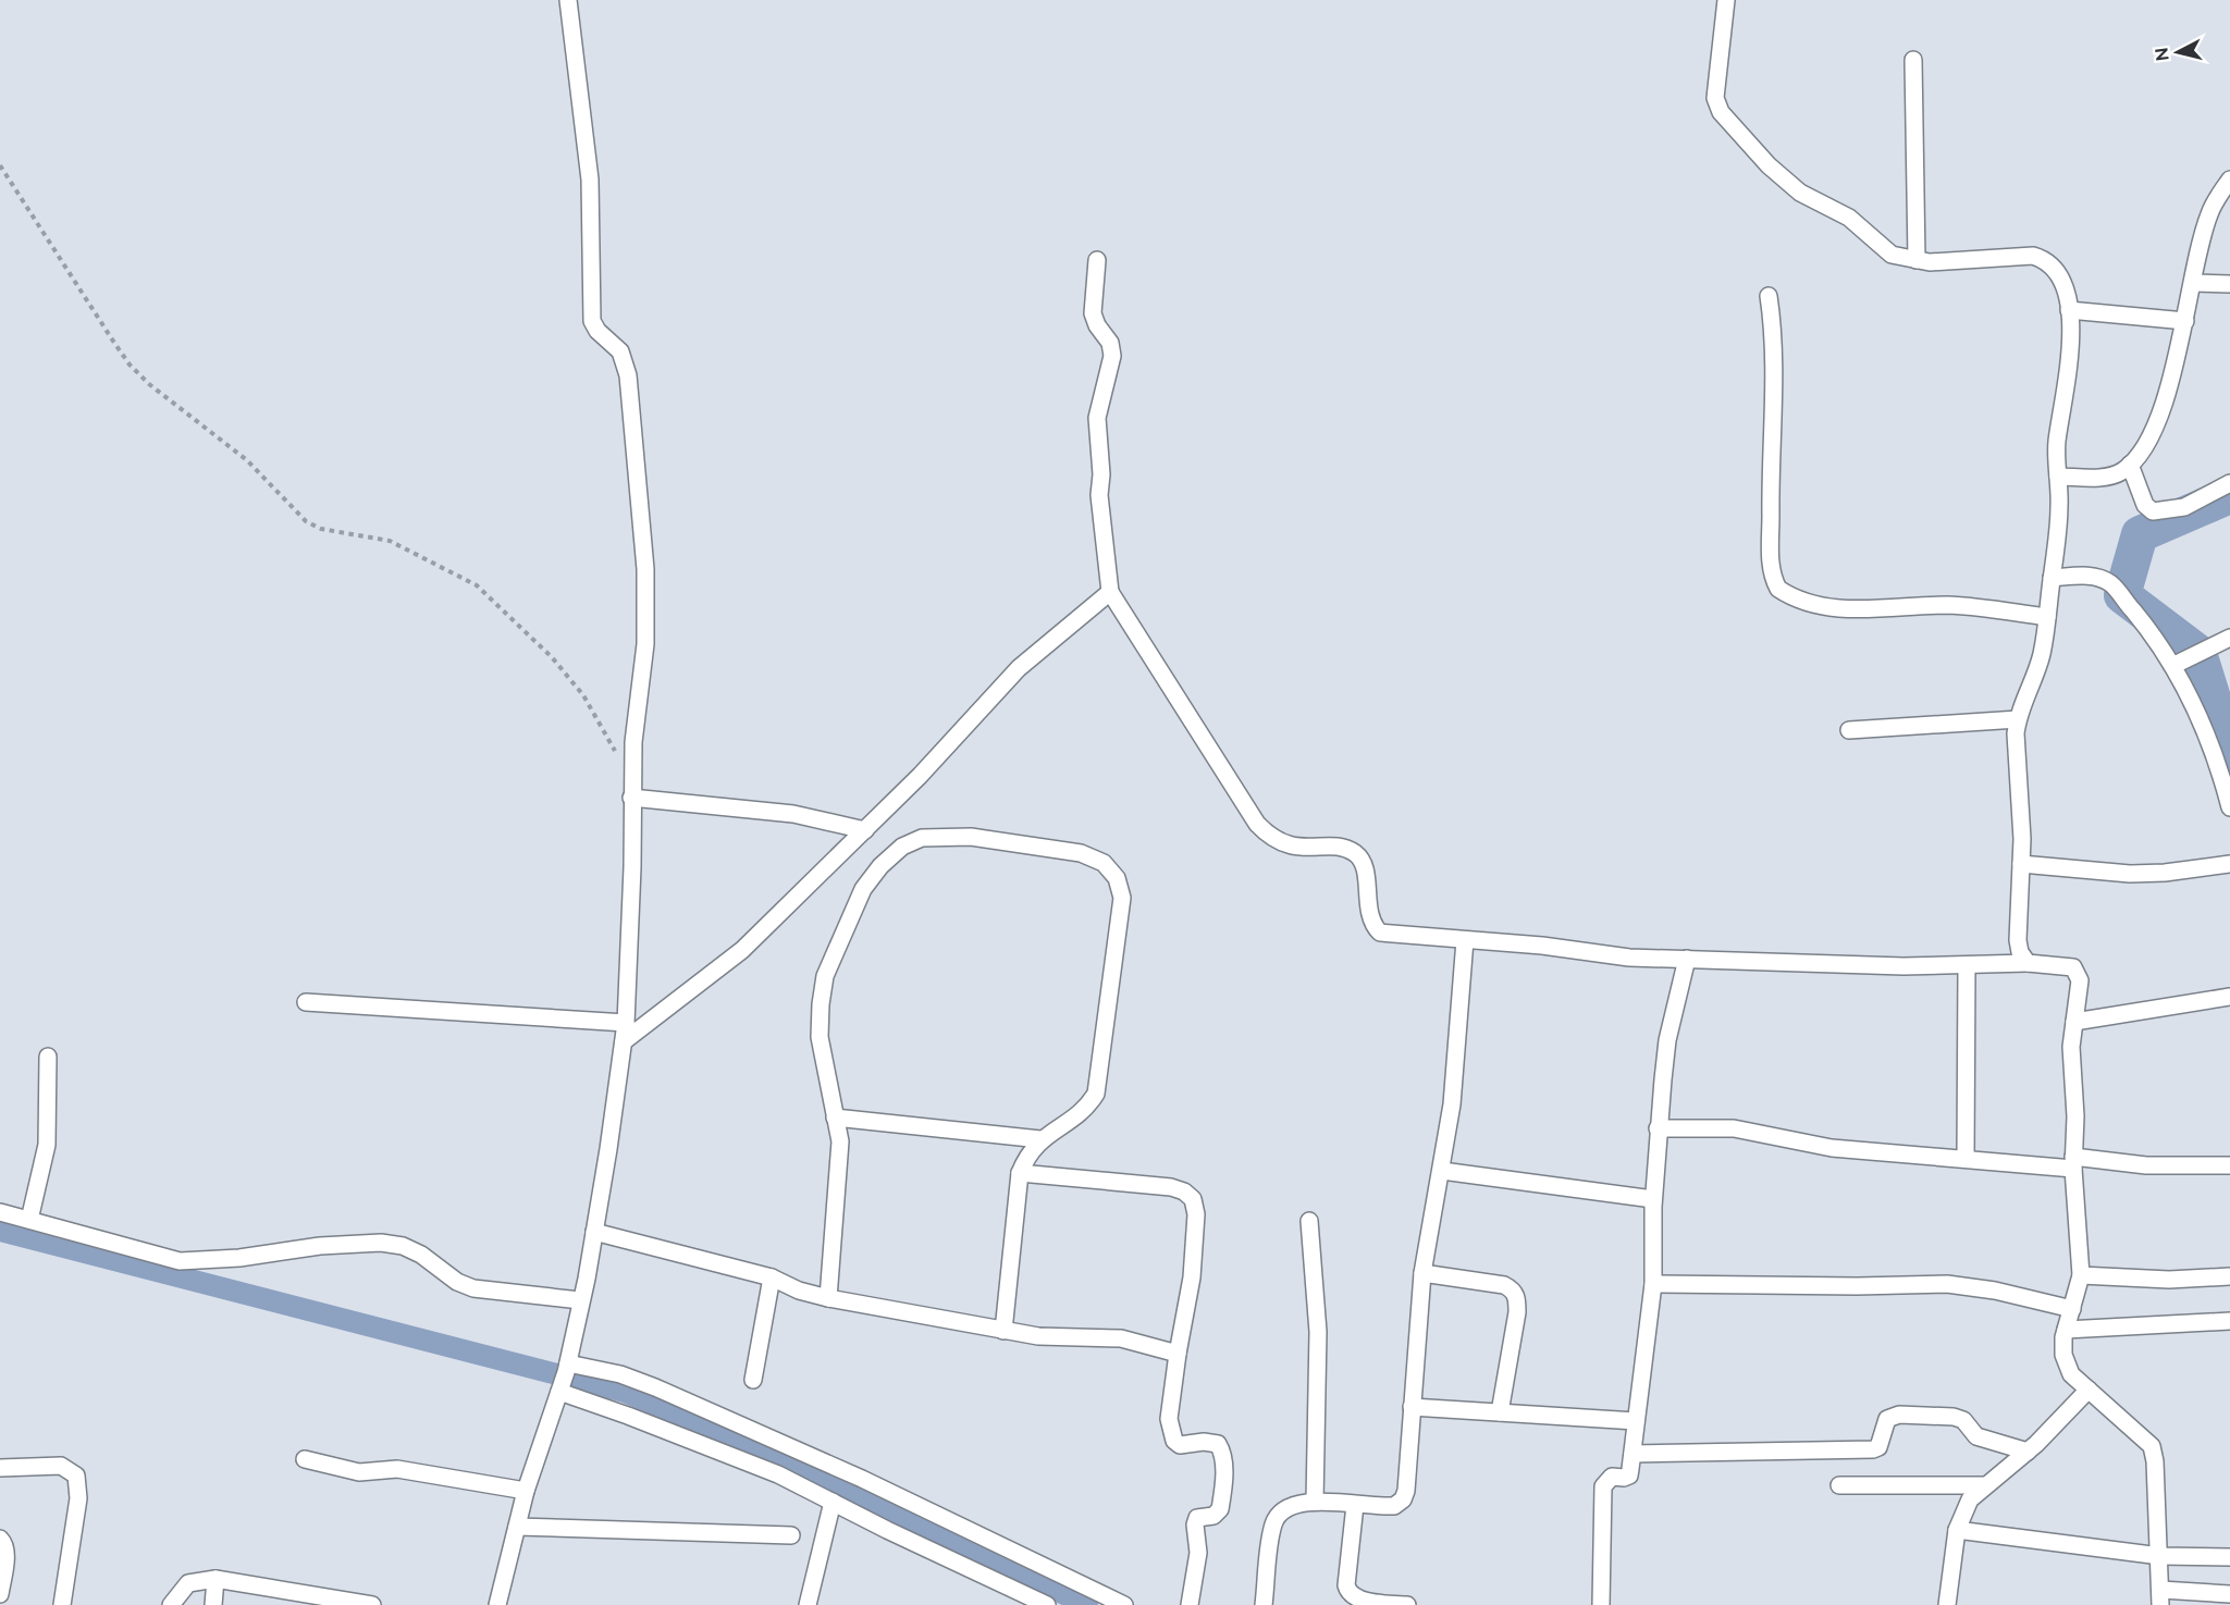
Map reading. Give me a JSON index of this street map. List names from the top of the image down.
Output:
{
  "north": "left"
}
